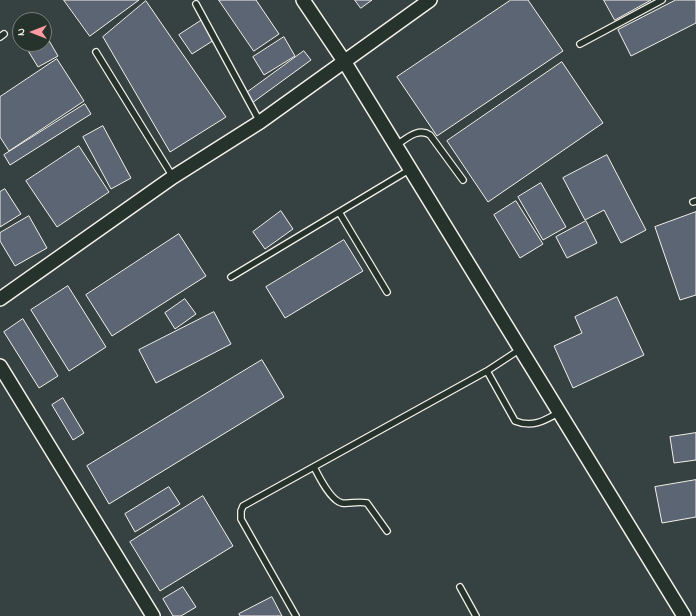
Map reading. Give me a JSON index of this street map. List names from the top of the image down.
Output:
{
  "north": "left"
}
